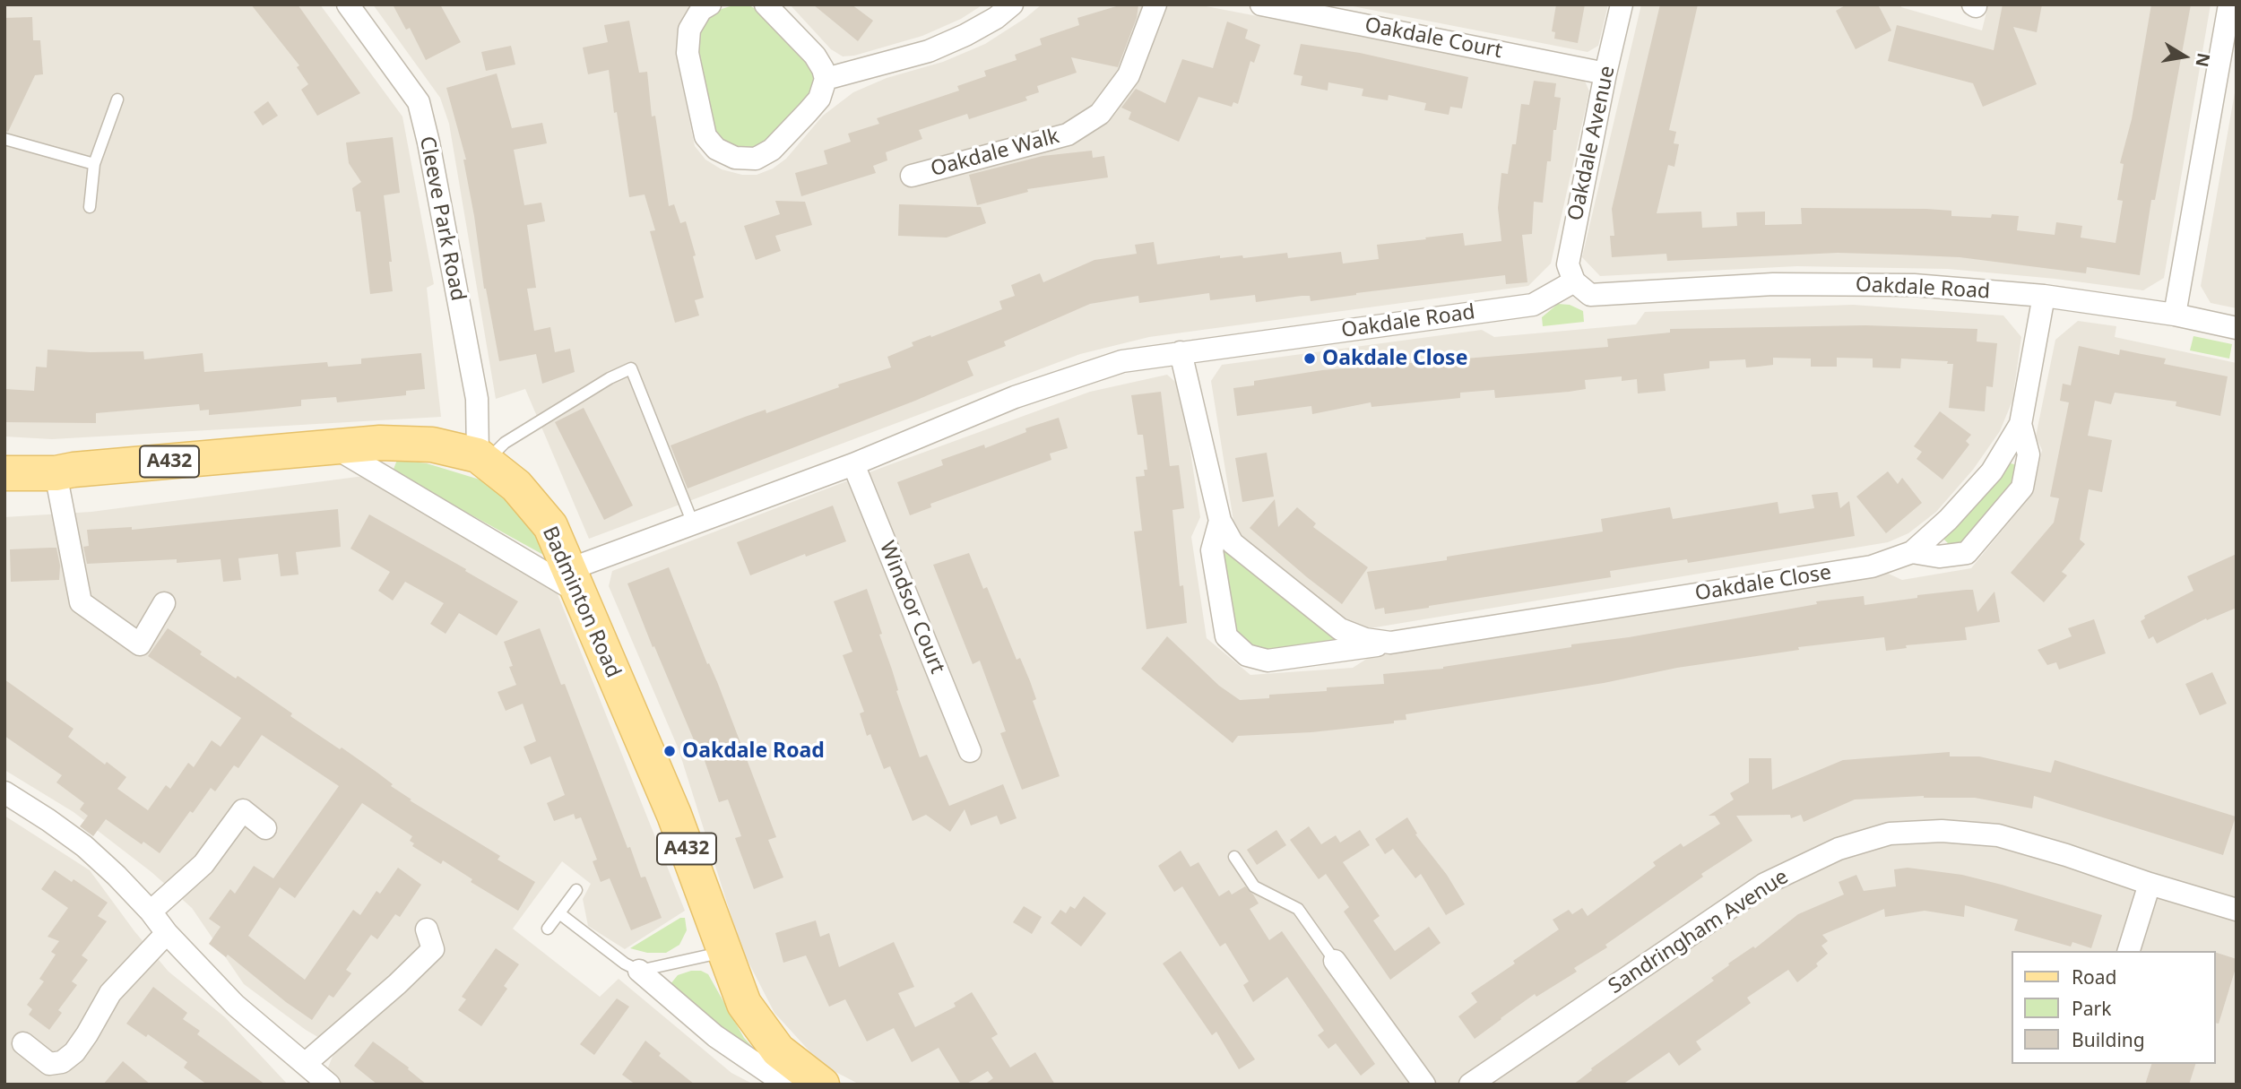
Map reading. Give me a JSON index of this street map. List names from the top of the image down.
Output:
{
  "streets": {
    "main road": ["A432", "Badminton Road"],
    "street": [
      "Oakdale Court",
      "Oakdale Avenue",
      "Oakdale Walk",
      "Cleeve Park Road",
      "Oakdale Road",
      "Oakdale Close",
      "Windsor Court",
      "Sandringham Avenue"
    ]
  },
  "crossings": [
    ["Oakdale Court", "Oakdale Avenue"],
    ["Oakdale Avenue", "Oakdale Road"],
    ["Cleeve Park Road", "Badminton Road"],
    ["Oakdale Road", "Oakdale Close"],
    ["Oakdale Road", "Badminton Road"],
    ["Oakdale Road", "Windsor Court"]
  ],
  "places": ["Oakdale Close", "Oakdale Road"],
  "legend": ["Road", "Park", "Building"],
  "north": "right"
}
